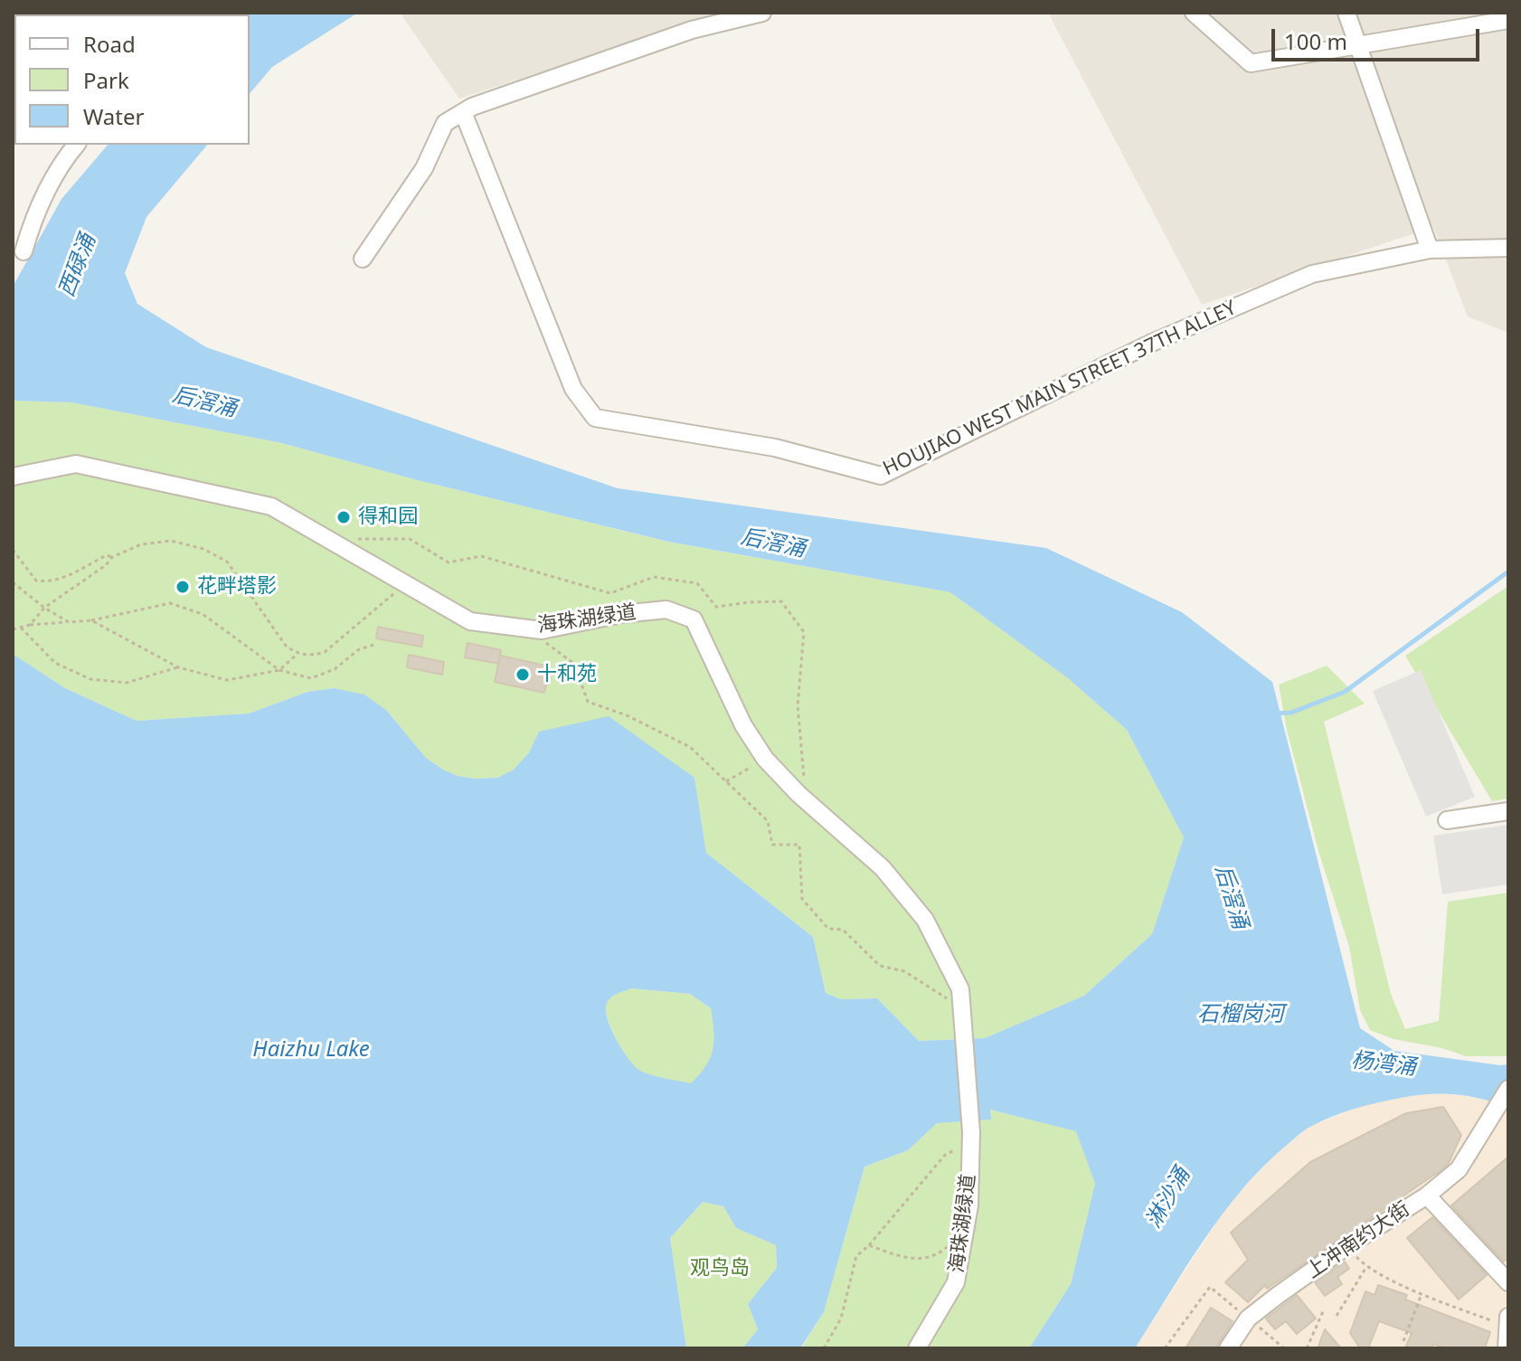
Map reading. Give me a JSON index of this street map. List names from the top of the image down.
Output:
{
  "streets": {
    "street": ["HOUJIAO WEST MAIN STREET 37TH ALLEY", "海珠湖绿道", "上冲南约大街"]
  },
  "water": [
    "西碌涌",
    "后滘涌",
    "石榴岗河",
    "Haizhu Lake",
    "杨湾涌",
    "淋沙涌"
  ],
  "parks": ["观鸟岛"],
  "places": ["得和园", "花畔塔影", "十和苑"],
  "legend": ["Road", "Park", "Water"],
  "scale_bar": "100 m"
}
